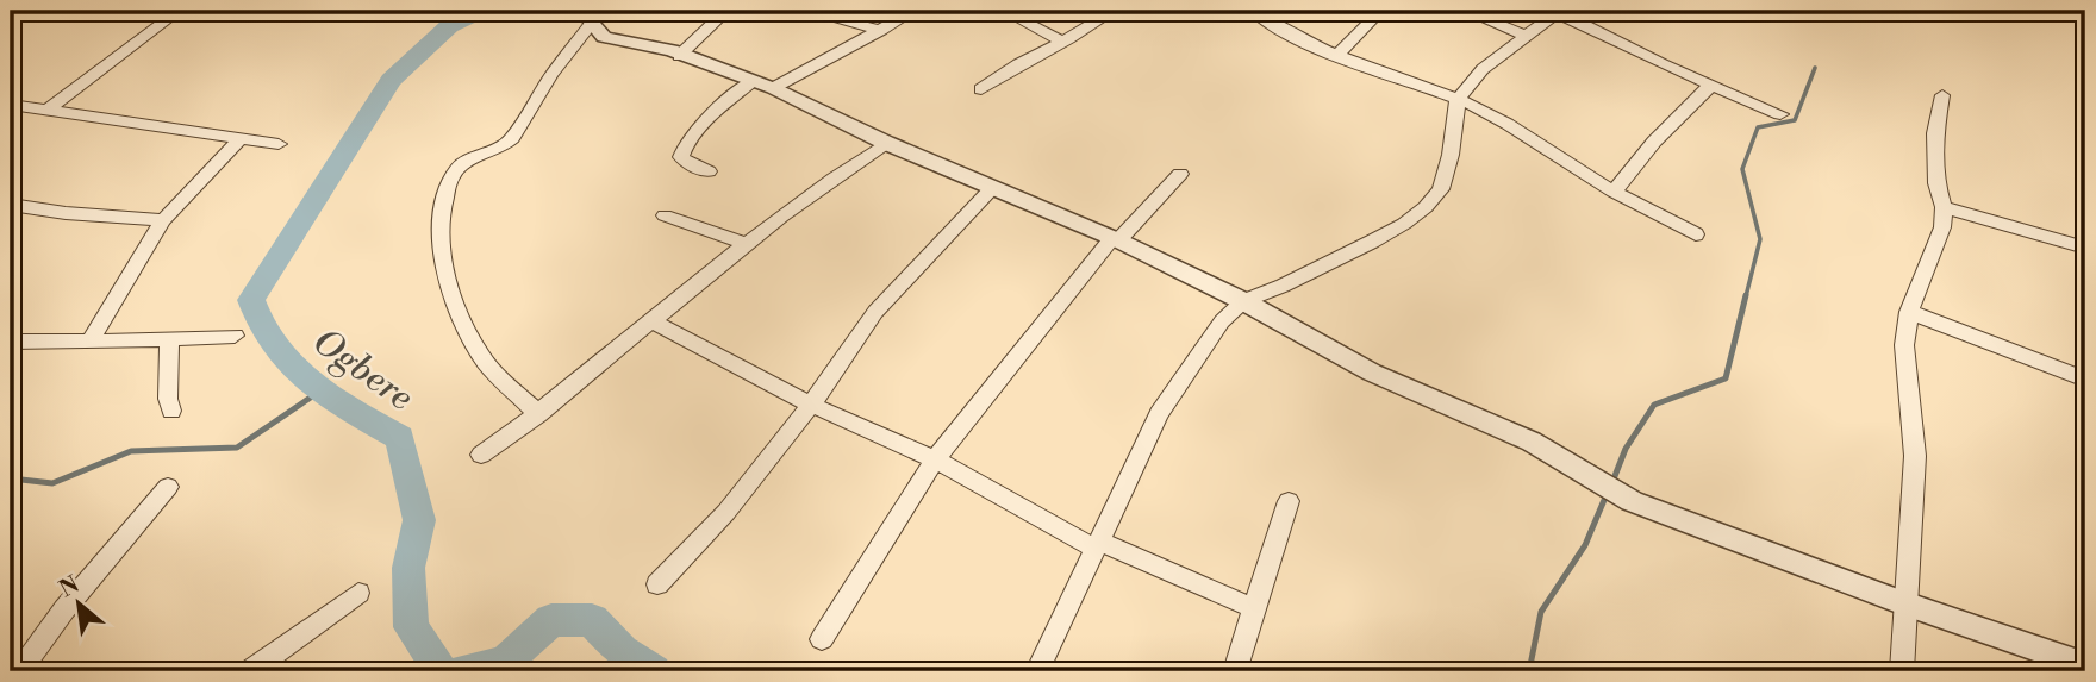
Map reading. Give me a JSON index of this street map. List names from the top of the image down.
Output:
{
  "water": ["Ogbere"],
  "north": "top left"
}
